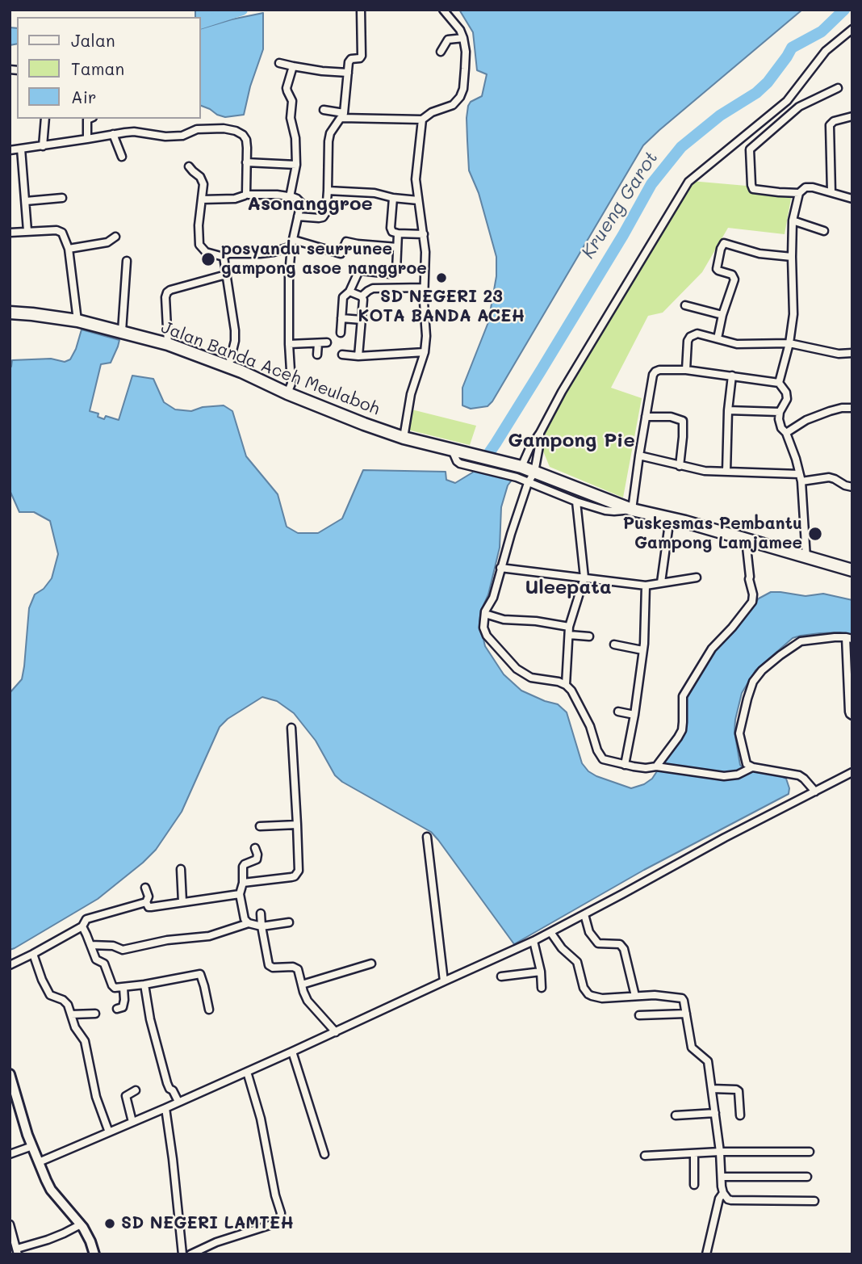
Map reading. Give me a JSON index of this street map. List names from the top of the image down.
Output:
{
  "streets": {
    "highway": ["Jalan Banda Aceh Meulaboh"]
  },
  "districts": ["Asonanggroe", "Gampong Pie", "Uleepata"],
  "water": ["Krueng Garot"],
  "places": [
    "posyandu seurrunee gampong asoe nanggroe",
    "SD NEGERI 23 KOTA BANDA ACEH",
    "Puskesmas Pembantu Gampong Lamjamee",
    "SD NEGERI LAMTEH"
  ],
  "legend": ["Jalan", "Taman", "Air"]
}
